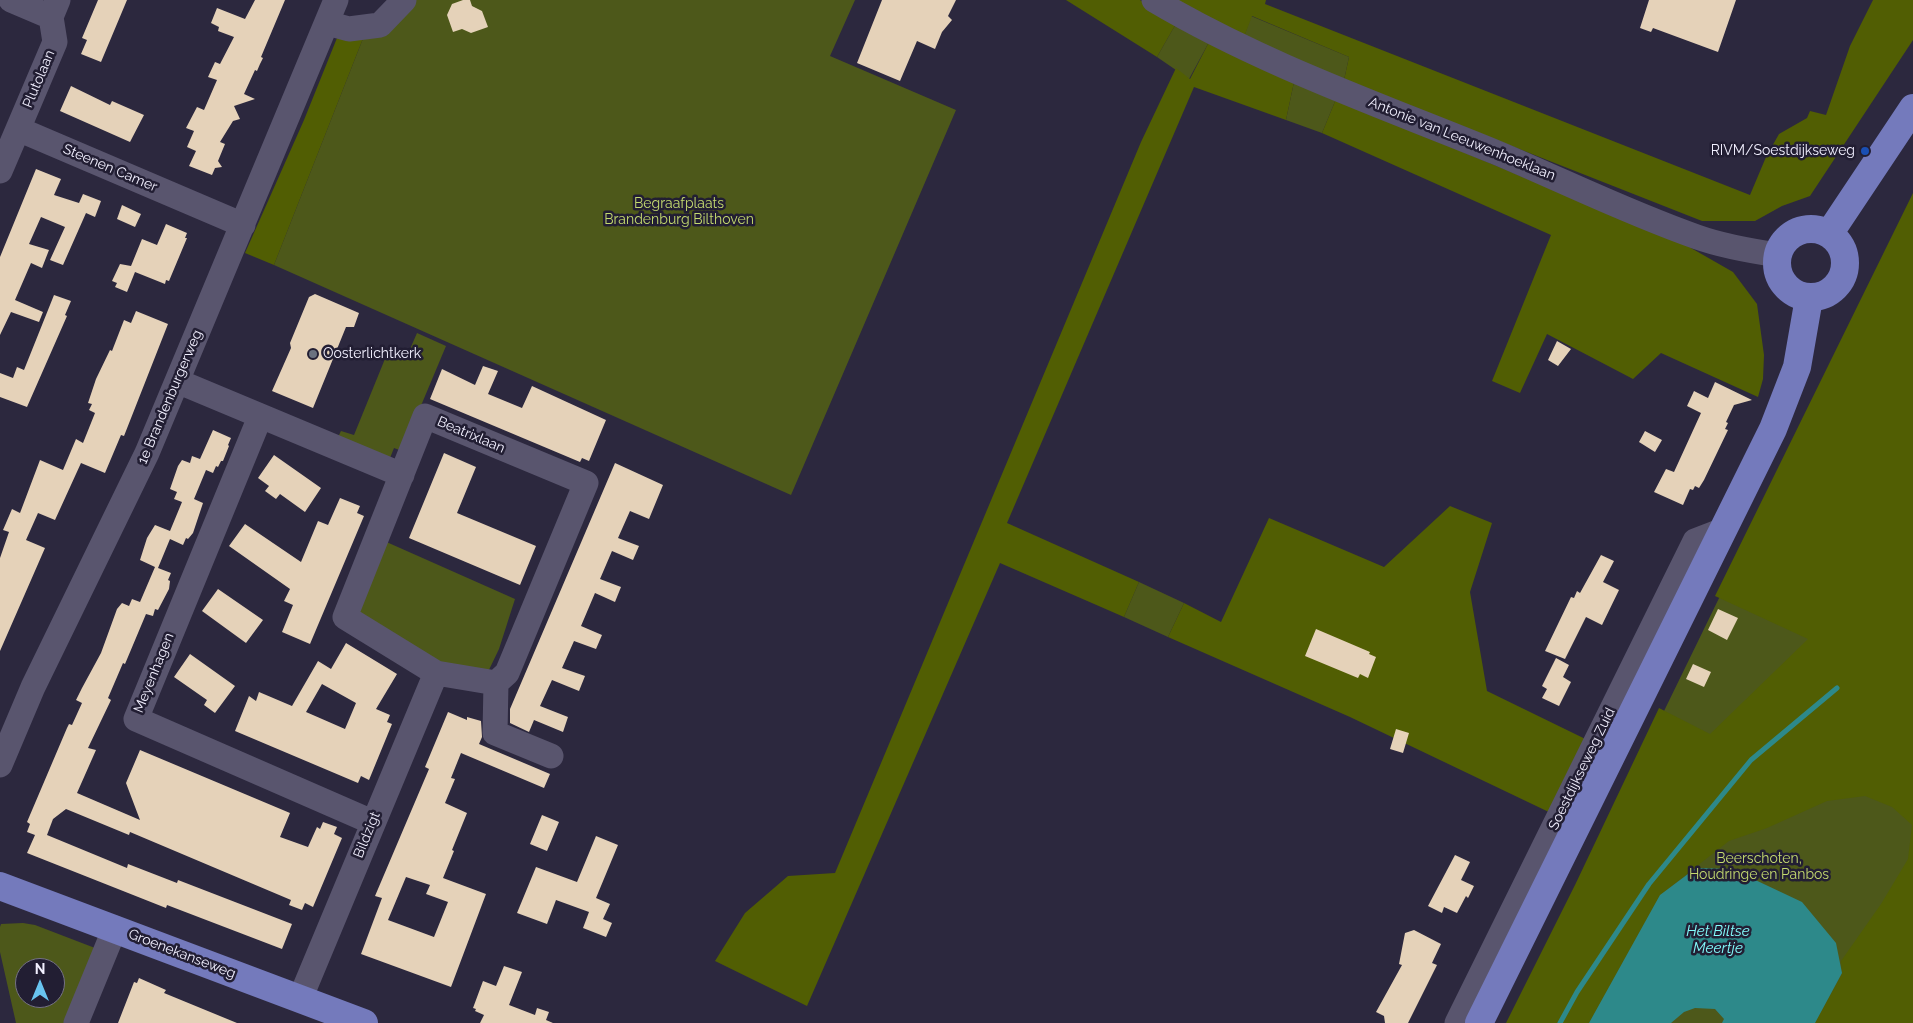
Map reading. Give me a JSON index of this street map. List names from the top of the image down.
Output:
{
  "streets": {
    "main road": ["Soestdijkseweg Zuid", "Groenekanseweg"],
    "street": [
      "Plutolaan",
      "Antonie van Leeuwenhoeklaan",
      "Steenen Camer",
      "1e Brandenburgerweg",
      "Beatrixlaan",
      "Meyenhagen",
      "Bildzigt"
    ]
  },
  "crossings": [
    ["Plutolaan", "Steenen Camer"],
    ["Antonie van Leeuwenhoeklaan", "Soestdijkseweg Zuid"],
    ["Steenen Camer", "1e Brandenburgerweg"],
    ["Beatrixlaan", "Bildzigt"],
    ["Meyenhagen", "Bildzigt"],
    ["Bildzigt", "Groenekanseweg"]
  ],
  "water": ["Het Biltse Meertje"],
  "parks": ["Begraafplaats Brandenburg Bilthoven", "Beerschoten, Houdringe en Panbos"],
  "places": ["RIVM/Soestdijkseweg", "Oosterlichtkerk"],
  "north": "top"
}
